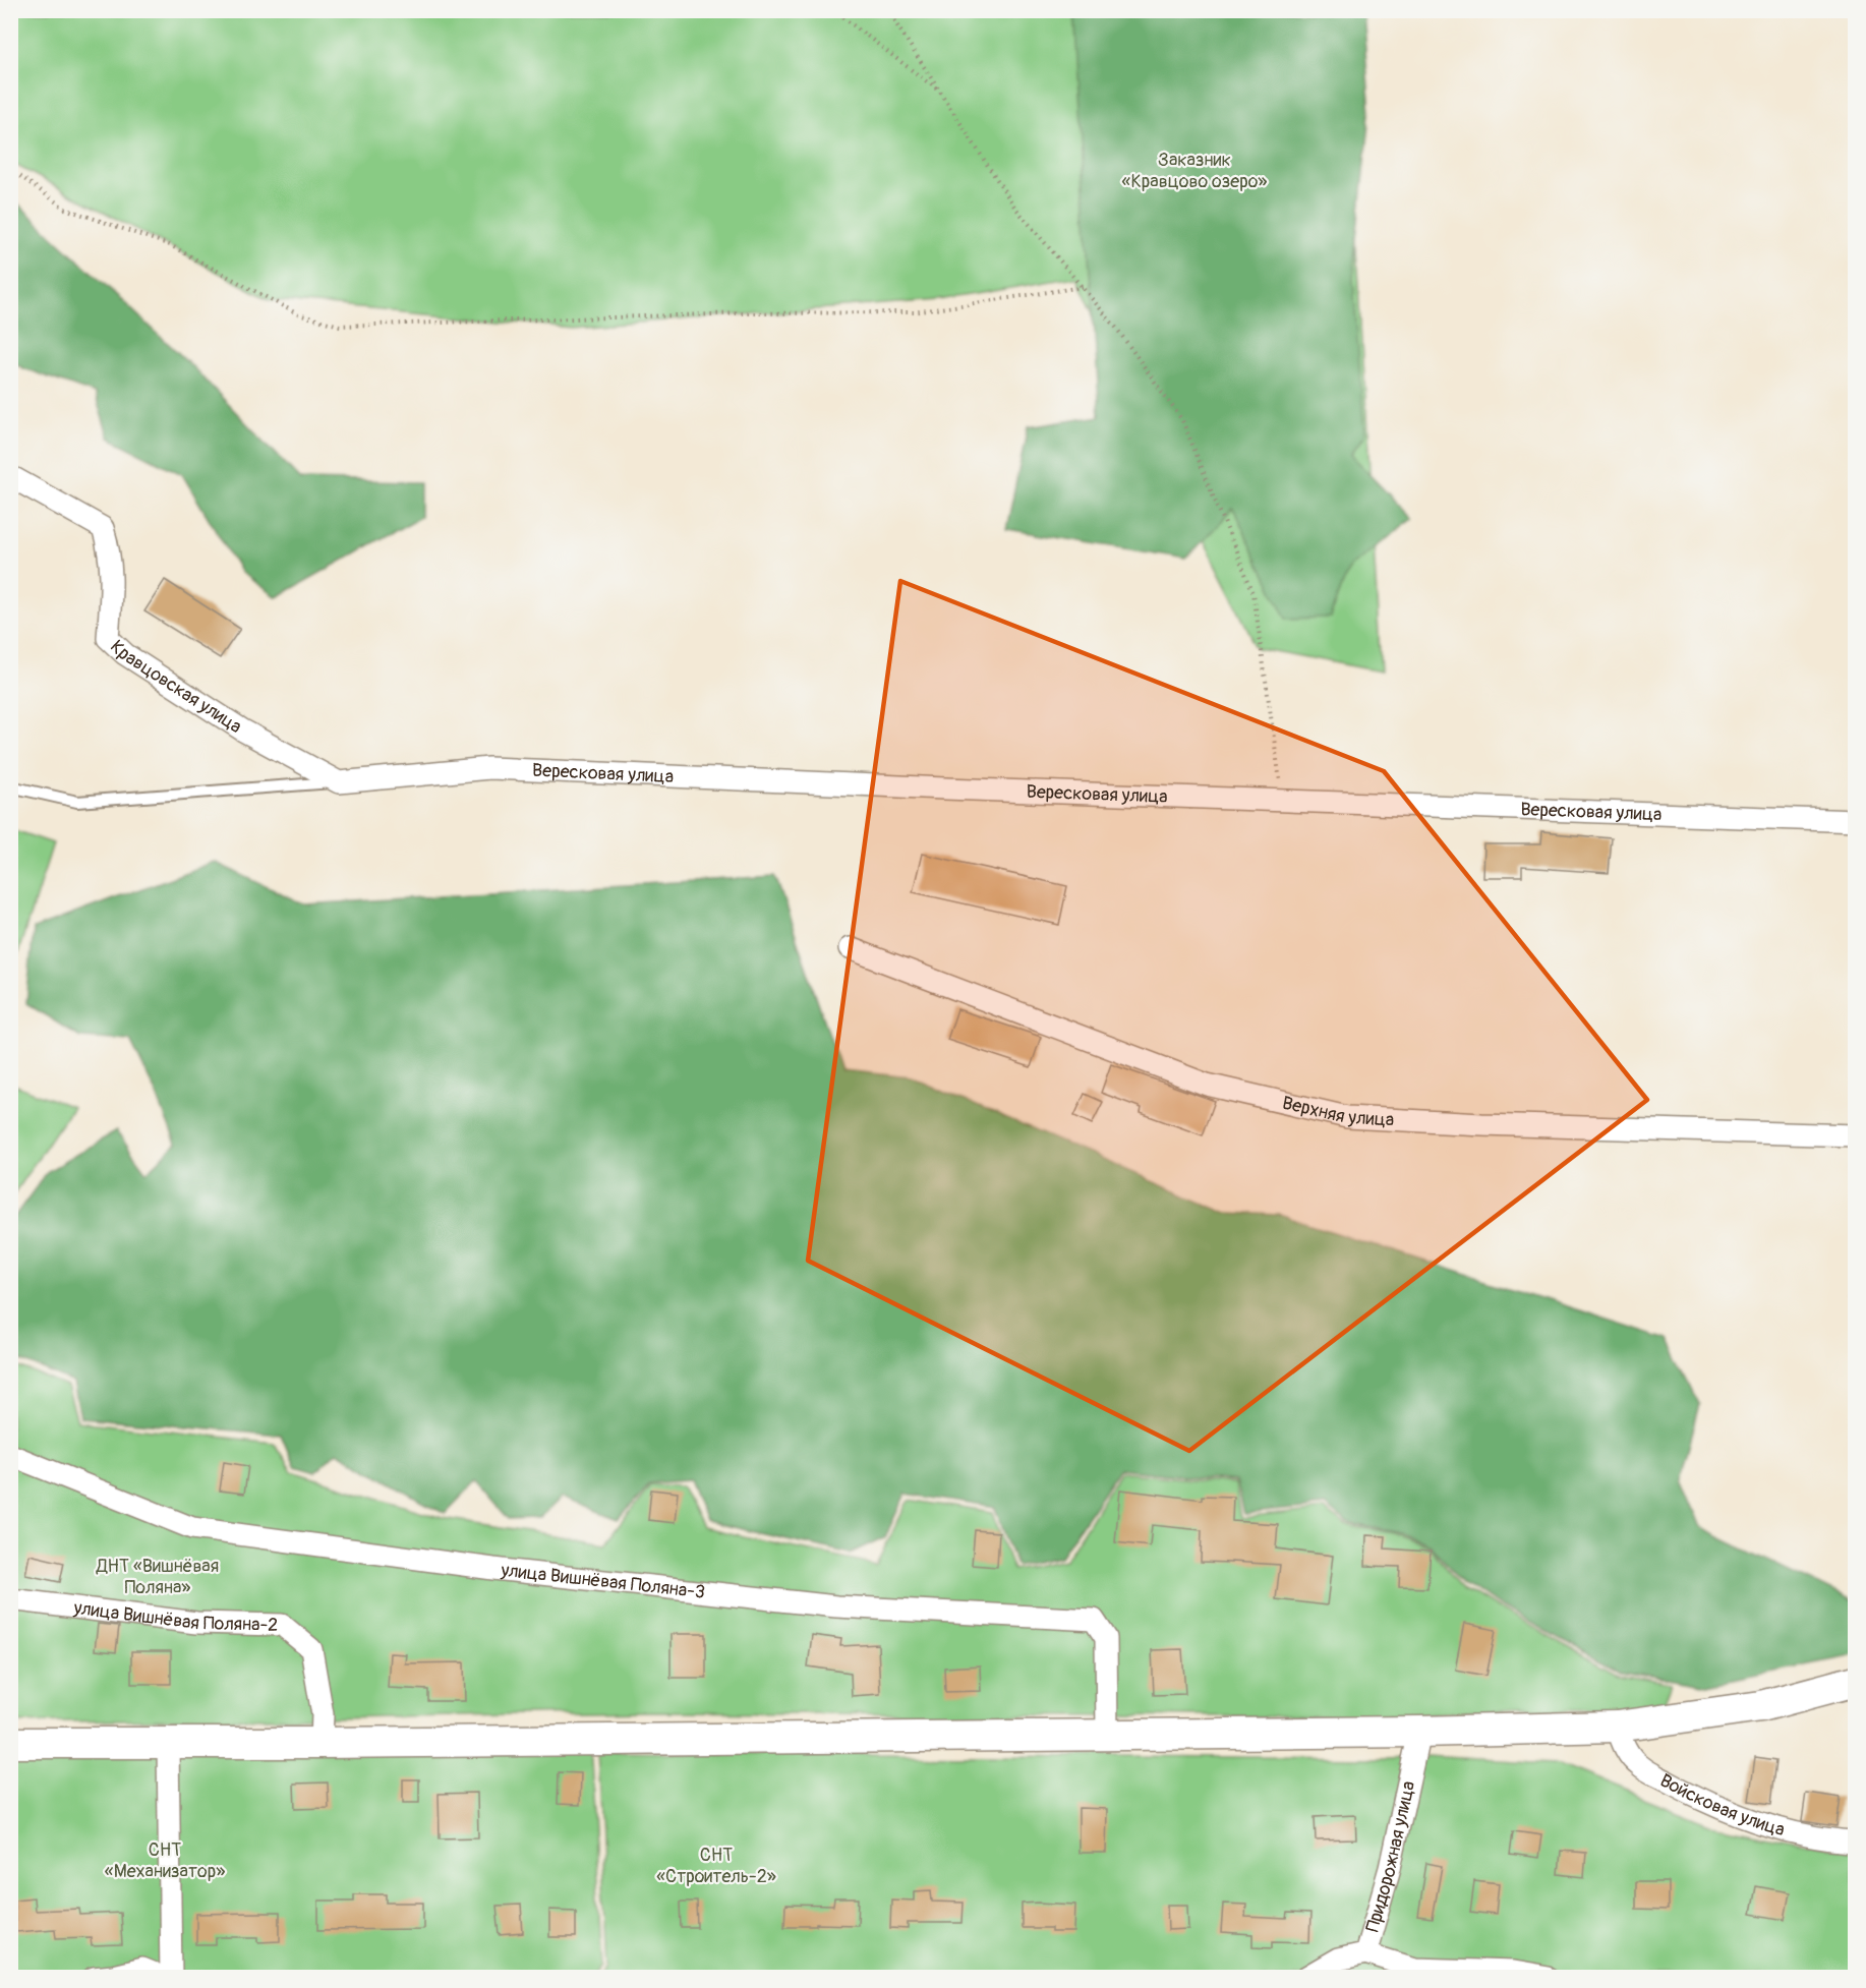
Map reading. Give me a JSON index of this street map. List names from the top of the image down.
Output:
{
  "streets": {
    "street": [
      "Кравцовская улица",
      "Вересковая улица",
      "Верхняя улица",
      "улица Вишнёвая Поляна-3",
      "улица Вишнёвая Поляна-2",
      "Войсковая улица",
      "Придорожная улица"
    ]
  },
  "crossings": [
    ["Кравцовская улица", "Вересковая улица"]
  ],
  "parks": [
    "Заказник «Кравцово озеро»",
    "ДНТ «Вишнёвая Поляна»",
    "СНТ «Механизатор»",
    "СНТ «Строитель-2»"
  ]
}
